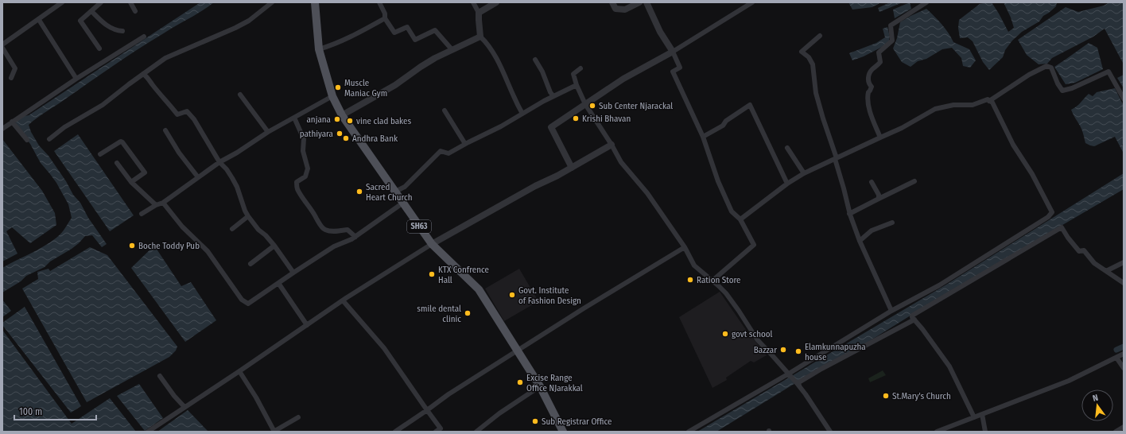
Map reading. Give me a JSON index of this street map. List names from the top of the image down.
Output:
{
  "streets": {
    "main road": ["SH63"]
  },
  "places": [
    "Muscle Maniac Gym",
    "Sub Center Njarackal",
    "Krishi Bhavan",
    "anjana",
    "vine clad bakes",
    "pathiyara",
    "Andhra Bank",
    "Sacred Heart Church",
    "Boche Toddy Pub",
    "KTX Confrence Hall",
    "Ration Store",
    "Govt. Institute of Fashion Design",
    "smile dental clinic",
    "govt school",
    "Bazzar",
    "Elamkunnapuzha house",
    "Excise Range Office NJarakkal",
    "St.Mary's Church",
    "Sub Registrar Office"
  ],
  "scale_bar": "100 m",
  "north": "top"
}
